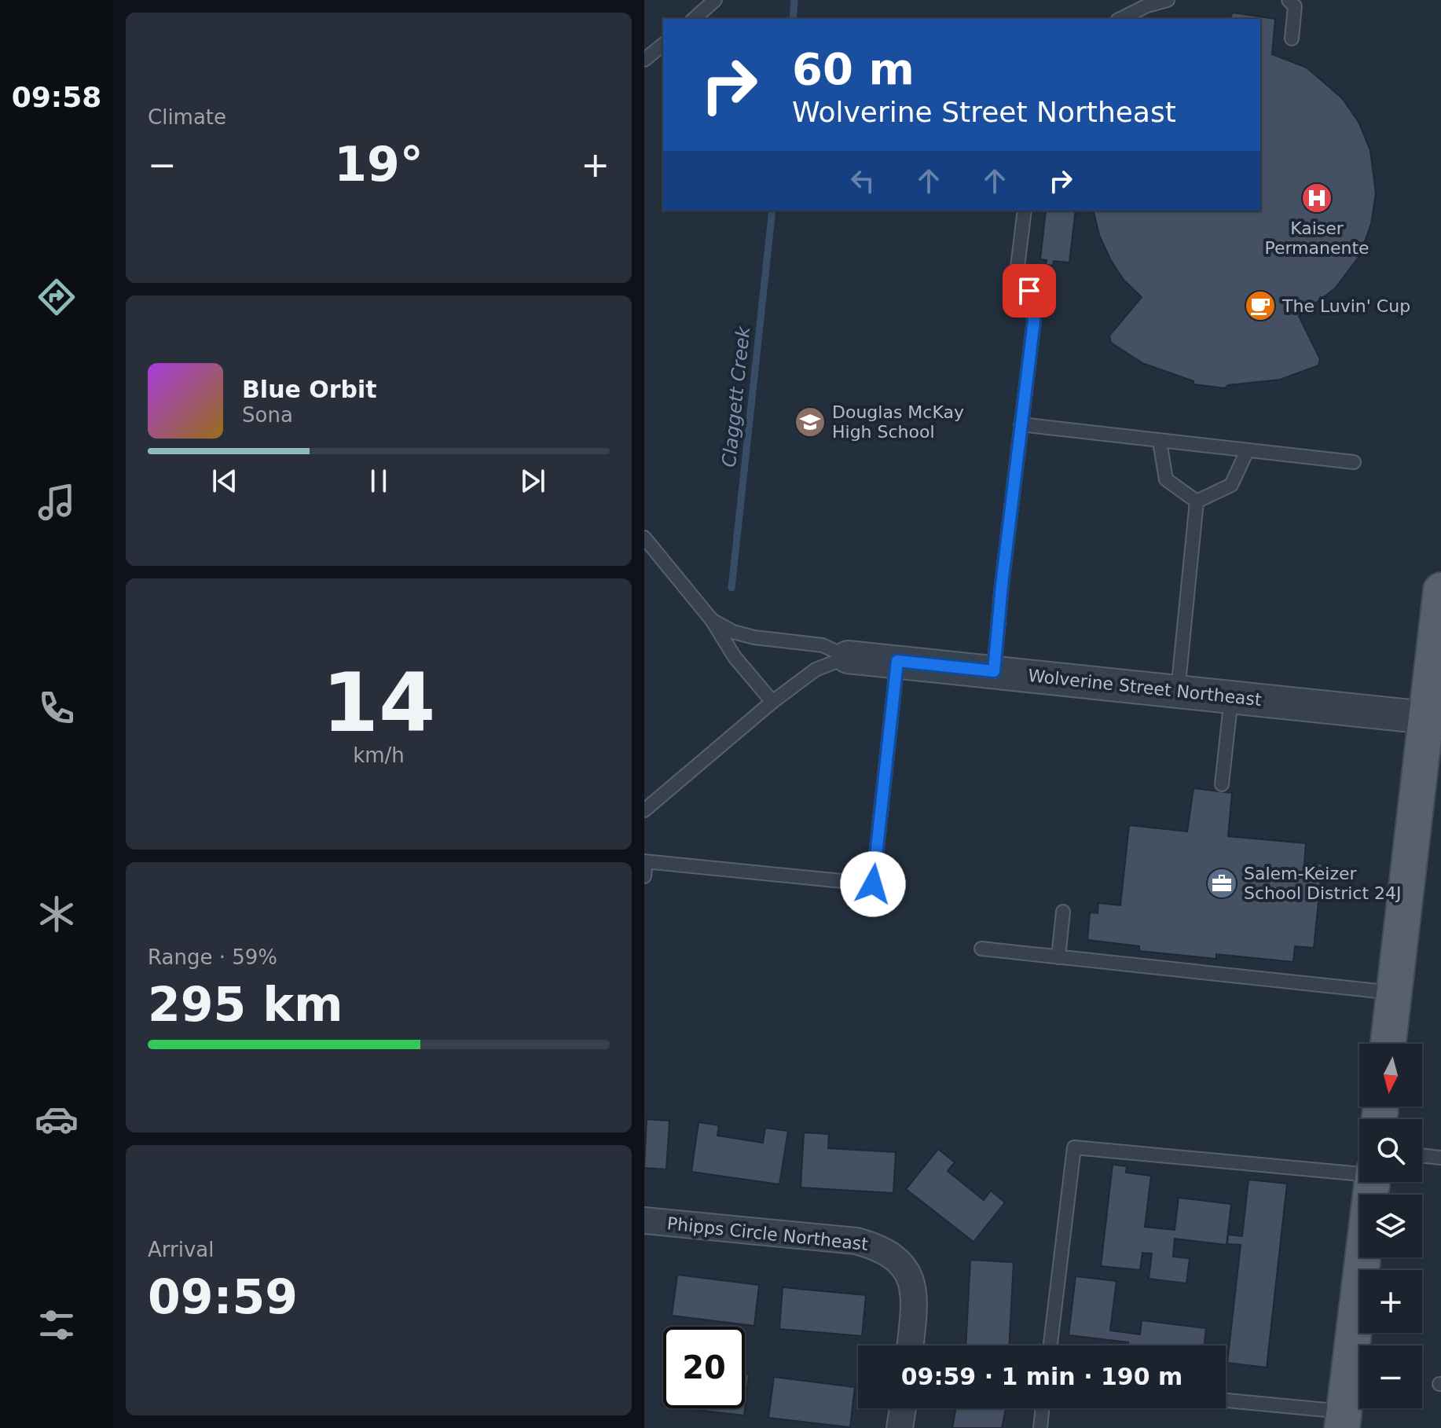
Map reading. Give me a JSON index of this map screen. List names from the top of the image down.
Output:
{
  "streets": {
    "street": ["Wolverine Street Northeast", "Phipps Circle Northeast"]
  },
  "water": ["Claggett Creek"],
  "places": {
    "hospital": ["Kaiser Permanente"],
    "cafe": ["The Luvin' Cup"],
    "school or university": ["Douglas McKay High School"],
    "office": ["Salem-Keizer School District 24J"]
  },
  "north": "bottom",
  "page": {
    "tabs": "09:58",
    "tile": [
      "Climate",
      ["14", "km/h"],
      ["Range · 59%", "295 km"],
      ["Arrival", "09:59"]
    ],
    "turn": ["60 m", "Wolverine Street Northeast"],
    "heat": ["−", "19°", "+"],
    "song": ["Blue Orbit", "Sona"],
    "map_buttons": ["+", "−"],
    "limit": "20",
    "trip": "09:59 · 1 min · 190 m"
  }
}
